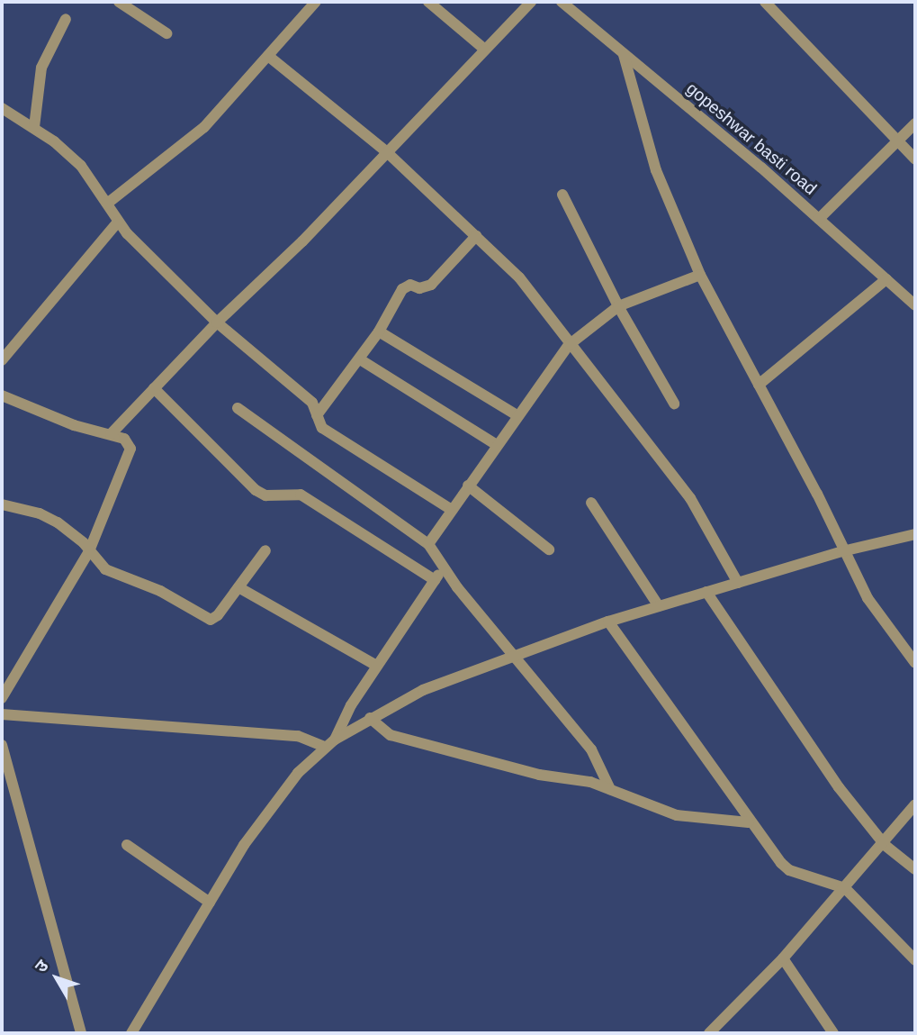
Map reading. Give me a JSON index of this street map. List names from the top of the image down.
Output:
{
  "streets": {
    "street": ["gopeshwar basti road"]
  },
  "north": "top left"
}
